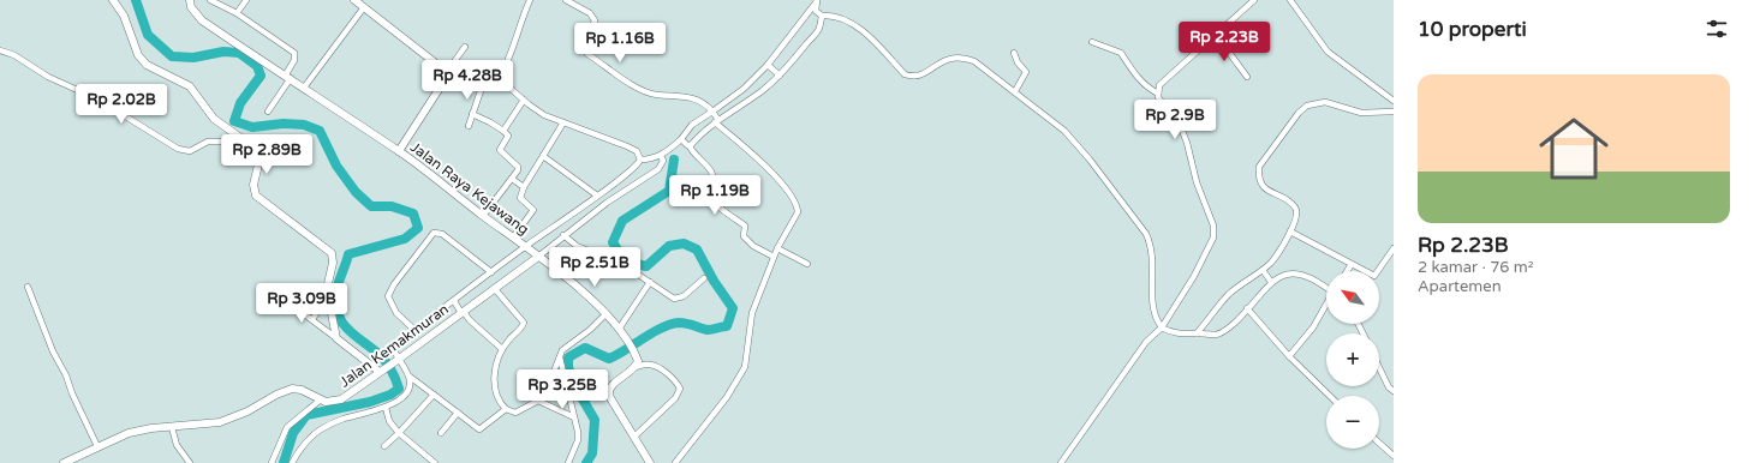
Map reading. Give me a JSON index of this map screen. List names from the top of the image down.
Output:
{
  "streets": {
    "street": ["Jalan Raya Kejawang", "Jalan Kemakmuran"]
  },
  "crossings": [
    ["Jalan Raya Kejawang", "Jalan Kemakmuran"]
  ],
  "north": "top left",
  "page": {
    "heading": "10 properti",
    "price": [
      "Rp 2.23B",
      "Rp 1.16B",
      "Rp 4.28B",
      "Rp 2.02B",
      "Rp 2.9B",
      "Rp 2.89B",
      "Rp 1.19B",
      "Rp 2.51B",
      "Rp 3.09B",
      "Rp 3.25B"
    ],
    "list": [
      {
        "name": "Rp 2.23B",
        "note": "2 kamar · 76 m² · Apartemen"
      }
    ],
    "map_buttons": ["+", "−"]
  }
}
